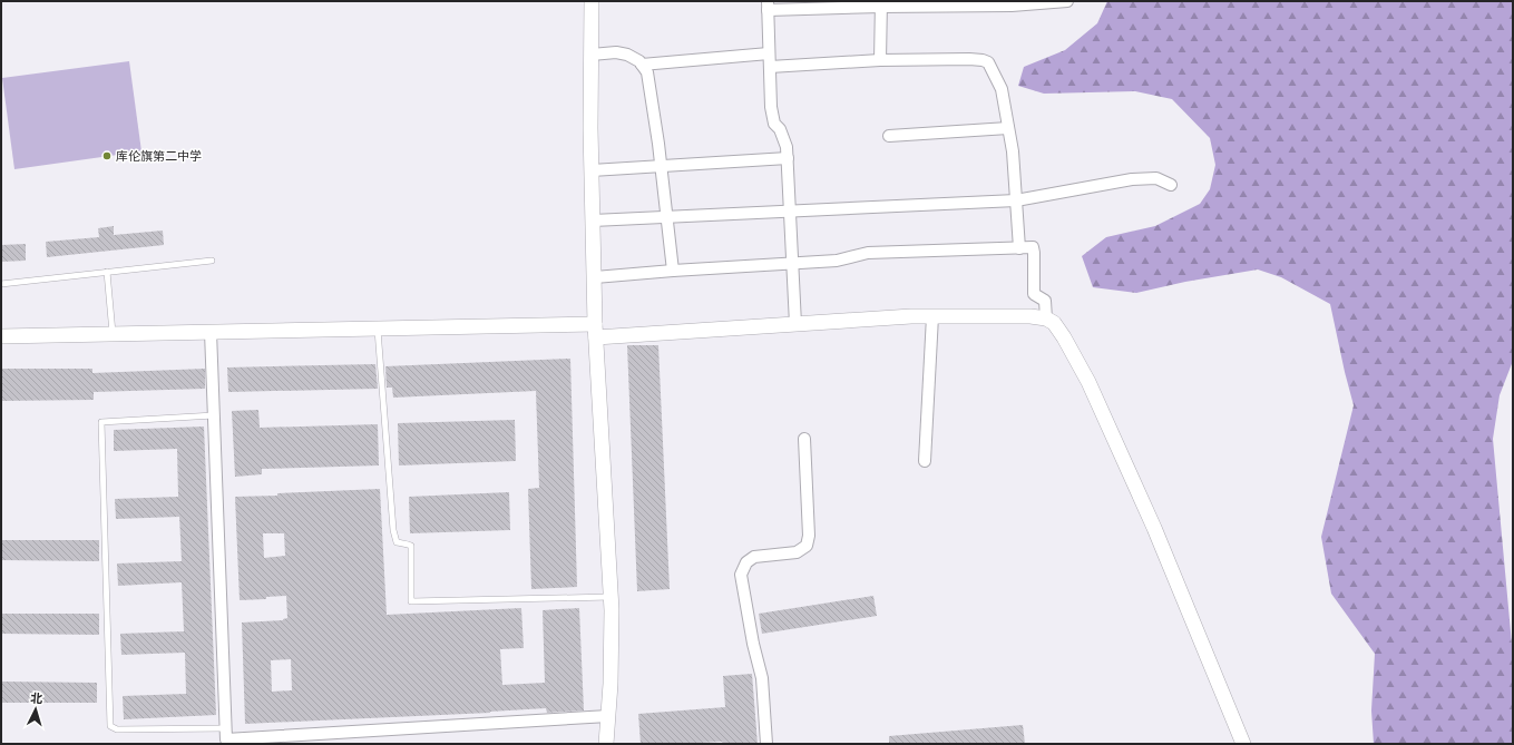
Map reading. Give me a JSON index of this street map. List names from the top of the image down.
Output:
{
  "places": ["库伦旗第二中学"],
  "north": "top"
}
